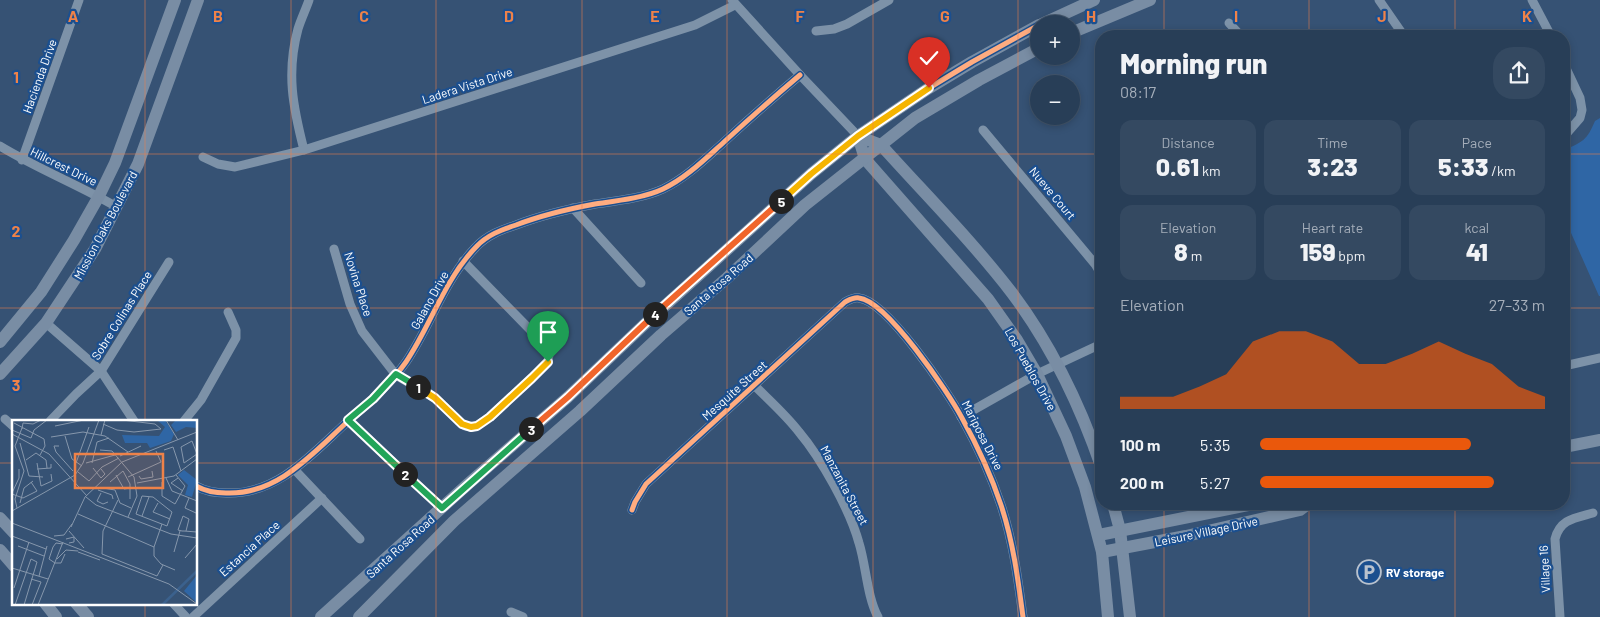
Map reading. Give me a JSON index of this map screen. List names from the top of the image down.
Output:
{
  "streets": {
    "main road": [
      "Mission Oaks Boulevard",
      "Santa Rosa Road",
      "Los Pueblos Drive",
      "Leisure Village Drive"
    ],
    "street": [
      "Hacienda Drive",
      "Ladera Vista Drive",
      "Hillcrest Drive",
      "Nueve Court",
      "Novina Place",
      "Galano Drive",
      "Sobre Colinas Place",
      "Mesquite Street",
      "Mariposa Drive",
      "Manzanita Street",
      "Estancia Place",
      "Village 16"
    ]
  },
  "crossings": [
    ["Hacienda Drive", "Hillcrest Drive"],
    ["Ladera Vista Drive", "Los Pueblos Drive"],
    ["Hillcrest Drive", "Mission Oaks Boulevard"],
    ["Novina Place", "Galano Drive"],
    ["Santa Rosa Road", "Los Pueblos Drive"],
    ["Galano Drive", "Los Pueblos Drive"],
    ["Los Pueblos Drive", "Leisure Village Drive"],
    ["Mesquite Street", "Mariposa Drive"],
    ["Mesquite Street", "Manzanita Street"]
  ],
  "places": {
    "parking": ["RV storage"]
  },
  "page": {
    "map_buttons": ["+", "−"],
    "heading": ["Morning run", "08:17"],
    "stats": [
      ["Distance", "0.61 km"],
      ["Time", "3:23"],
      ["Pace", "5:33 /km"],
      ["Elevation", "8 m"],
      ["Heart rate", "159 bpm"],
      ["kcal", "41"]
    ],
    "pins": [
      "5",
      "4",
      "1",
      "3",
      "2"
    ],
    "chart": ["Elevation", "27–33 m"],
    "list": [
      {
        "name": "100 m",
        "note": "5:35"
      },
      {
        "name": "200 m",
        "note": "5:27"
      }
    ]
  },
  "grid": {
    "columns": [
      "A",
      "B",
      "C",
      "D",
      "E",
      "F",
      "G",
      "H",
      "I",
      "J",
      "K"
    ],
    "rows": ["1", "2", "3"]
  }
}
